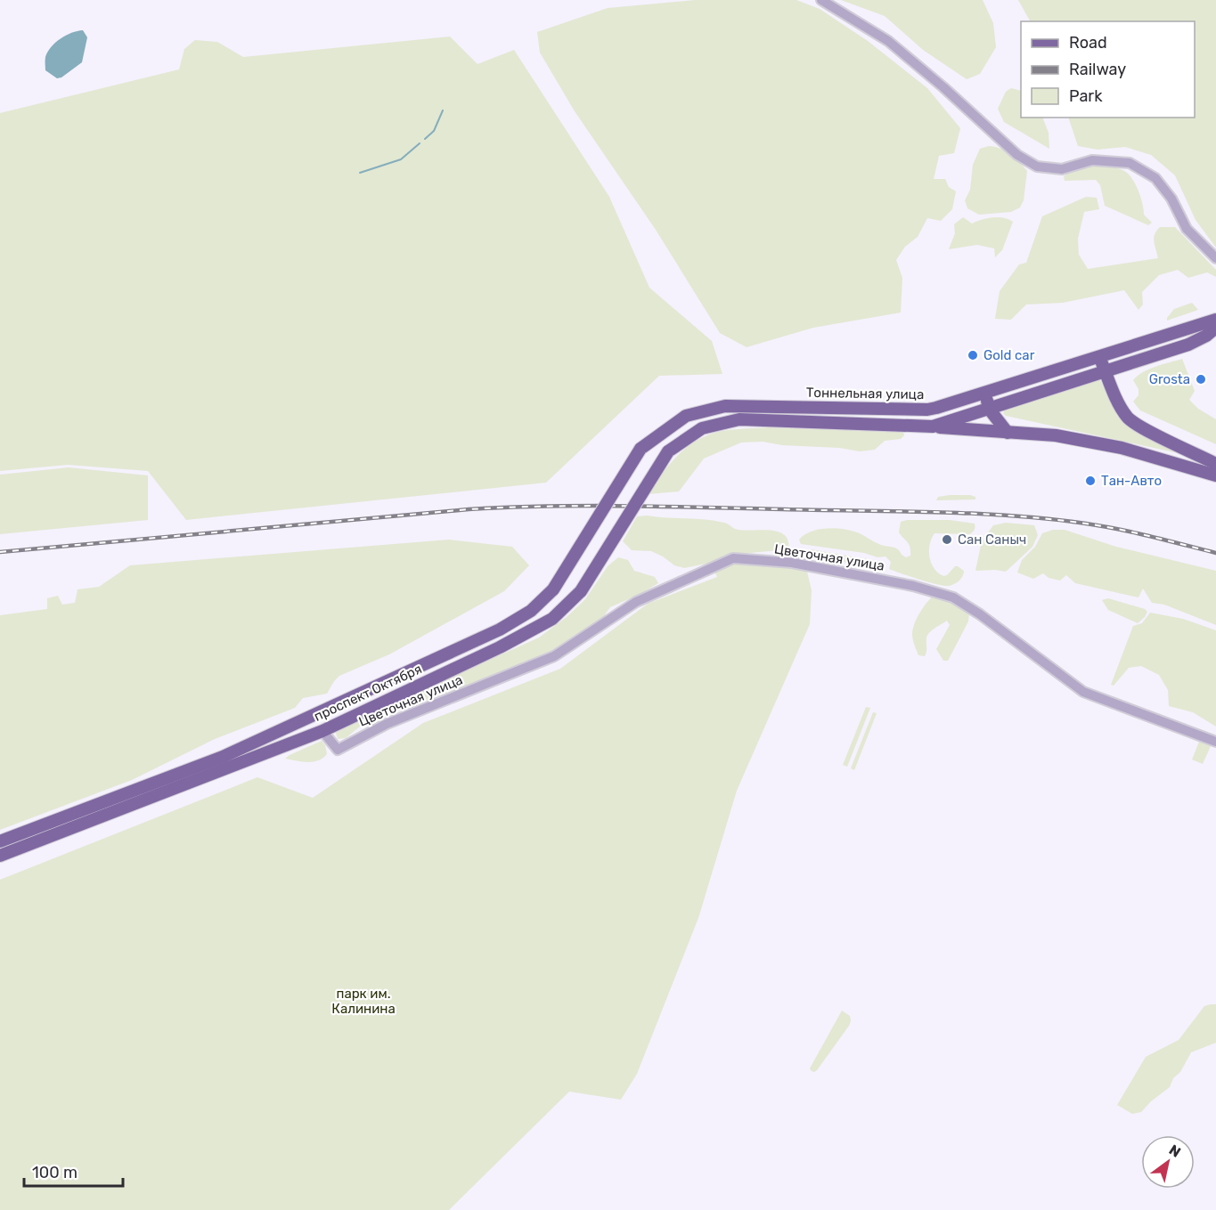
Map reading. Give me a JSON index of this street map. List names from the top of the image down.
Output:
{
  "streets": {
    "main road": ["Тоннельная улица", "проспект Октября"],
    "street": ["Цветочная улица"]
  },
  "crossings": [
    ["Тоннельная улица", "проспект Октября"],
    ["Цветочная улица", "проспект Октября"]
  ],
  "parks": ["парк им. Калинина"],
  "places": [
    "Gold car",
    "Grosta",
    "Тан-Авто",
    "Сан Саныч"
  ],
  "legend": ["Road", "Railway", "Park"],
  "scale_bar": "100 m",
  "north": "top right"
}
